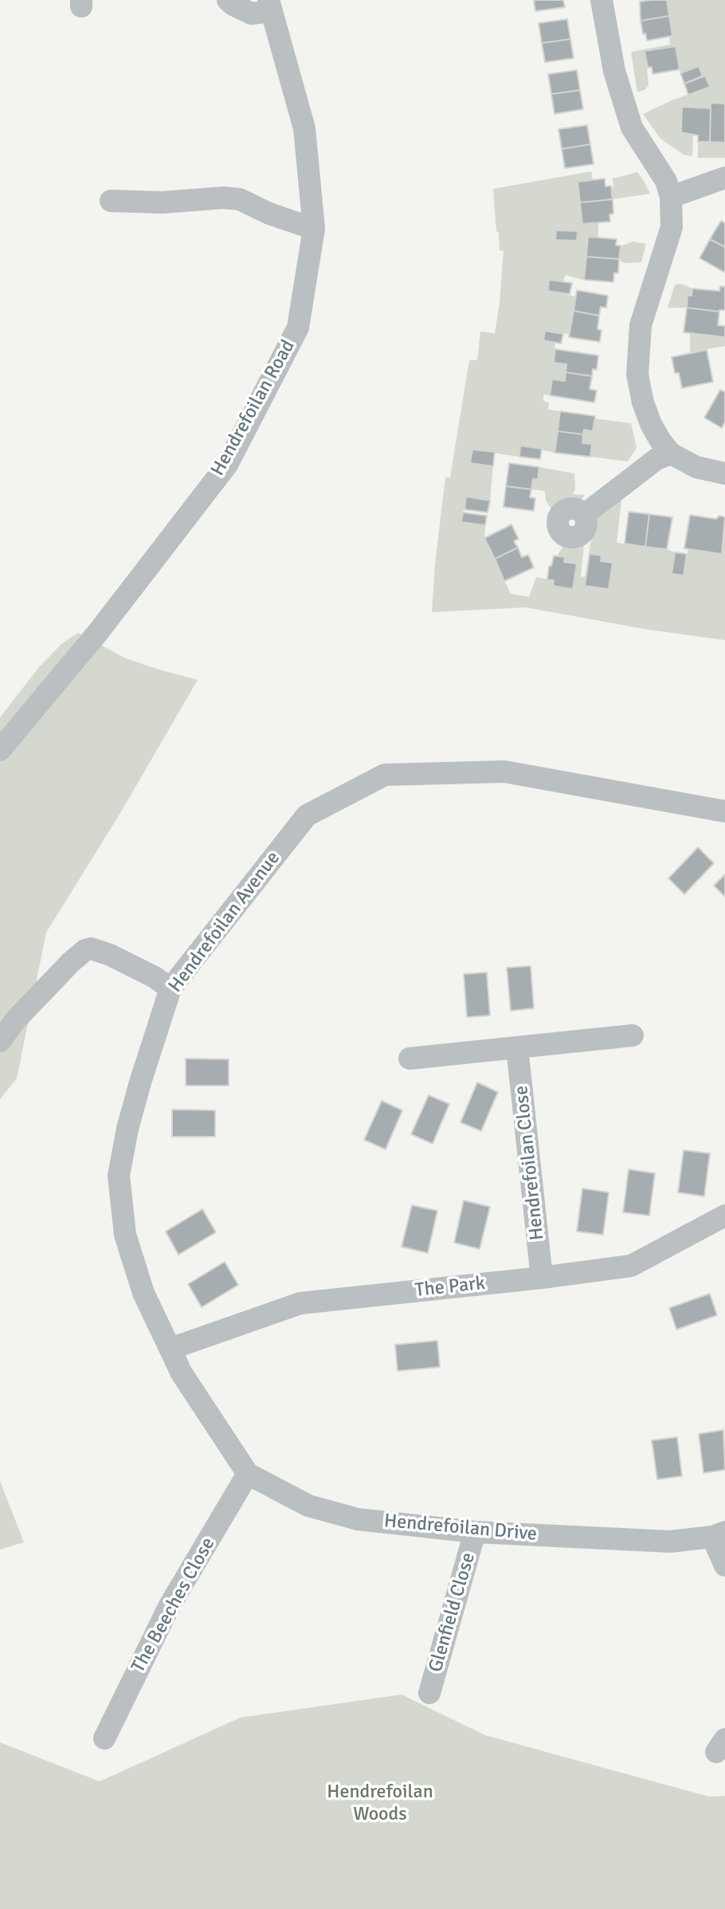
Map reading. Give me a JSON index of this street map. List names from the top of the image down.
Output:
{
  "streets": {
    "street": [
      "Hendrefoilan Road",
      "Hendrefoilan Avenue",
      "Hendrefoilan Close",
      "The Park",
      "Hendrefoilan Drive",
      "The Beeches Close",
      "Glenfield Close"
    ]
  },
  "crossings": [
    ["Hendrefoilan Avenue", "The Park"],
    ["Hendrefoilan Avenue", "Hendrefoilan Drive"],
    ["Hendrefoilan Avenue", "The Beeches Close"],
    ["Hendrefoilan Close", "The Park"],
    ["Hendrefoilan Drive", "The Beeches Close"],
    ["Hendrefoilan Drive", "Glenfield Close"]
  ],
  "parks": ["Hendrefoilan Woods"]
}
